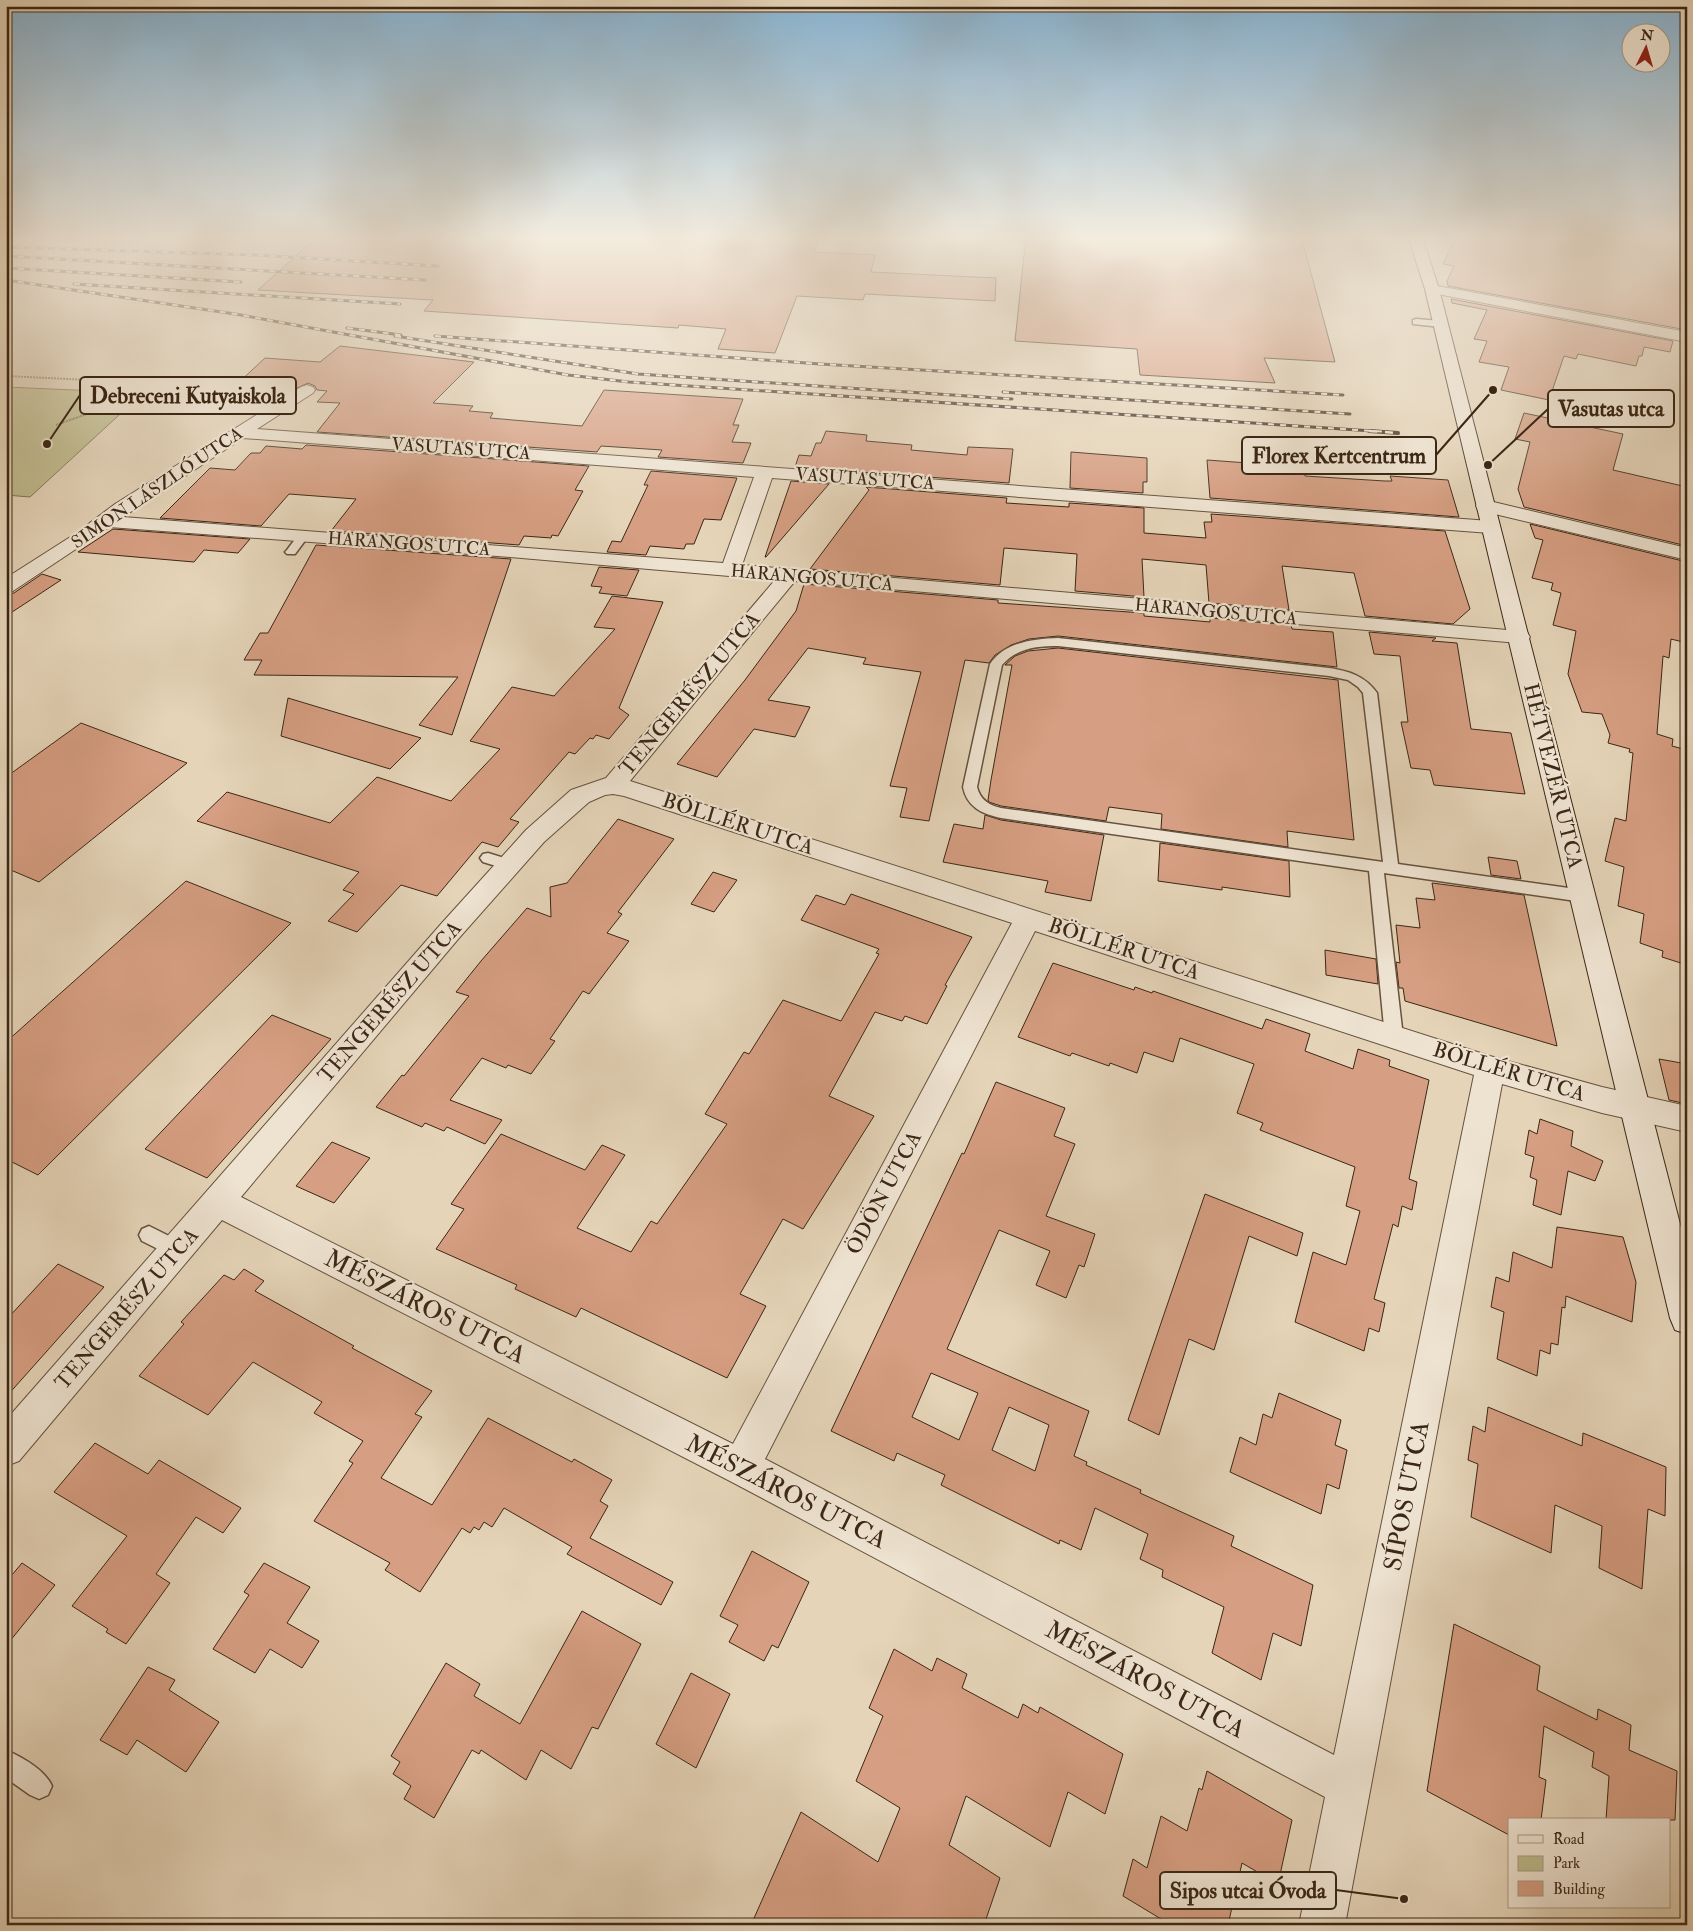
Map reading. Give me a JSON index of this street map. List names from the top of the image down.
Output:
{
  "streets": {
    "street": [
      "VASUTAS UTCA",
      "SIMON LÁSZLÓ UTCA",
      "HARANGOS UTCA",
      "TENGERÉSZ UTCA",
      "HÉTVEZÉR UTCA",
      "BÖLLÉR UTCA",
      "ÖDÖN UTCA",
      "MÉSZÁROS UTCA",
      "SÍPOS UTCA"
    ]
  },
  "crossings": [
    ["VASUTAS UTCA", "SIMON LÁSZLÓ UTCA"],
    ["VASUTAS UTCA", "HÉTVEZÉR UTCA"],
    ["SIMON LÁSZLÓ UTCA", "HARANGOS UTCA"],
    ["HARANGOS UTCA", "TENGERÉSZ UTCA"],
    ["HARANGOS UTCA", "HÉTVEZÉR UTCA"],
    ["TENGERÉSZ UTCA", "BÖLLÉR UTCA"],
    ["TENGERÉSZ UTCA", "MÉSZÁROS UTCA"],
    ["HÉTVEZÉR UTCA", "BÖLLÉR UTCA"],
    ["BÖLLÉR UTCA", "ÖDÖN UTCA"],
    ["BÖLLÉR UTCA", "SÍPOS UTCA"],
    ["ÖDÖN UTCA", "MÉSZÁROS UTCA"],
    ["MÉSZÁROS UTCA", "SÍPOS UTCA"]
  ],
  "places": [
    "Florex Kertcentrum",
    "Debreceni Kutyaiskola",
    "Vasutas utca",
    "Sipos utcai Óvoda"
  ],
  "legend": ["Road", "Park", "Building"],
  "north": "top"
}
